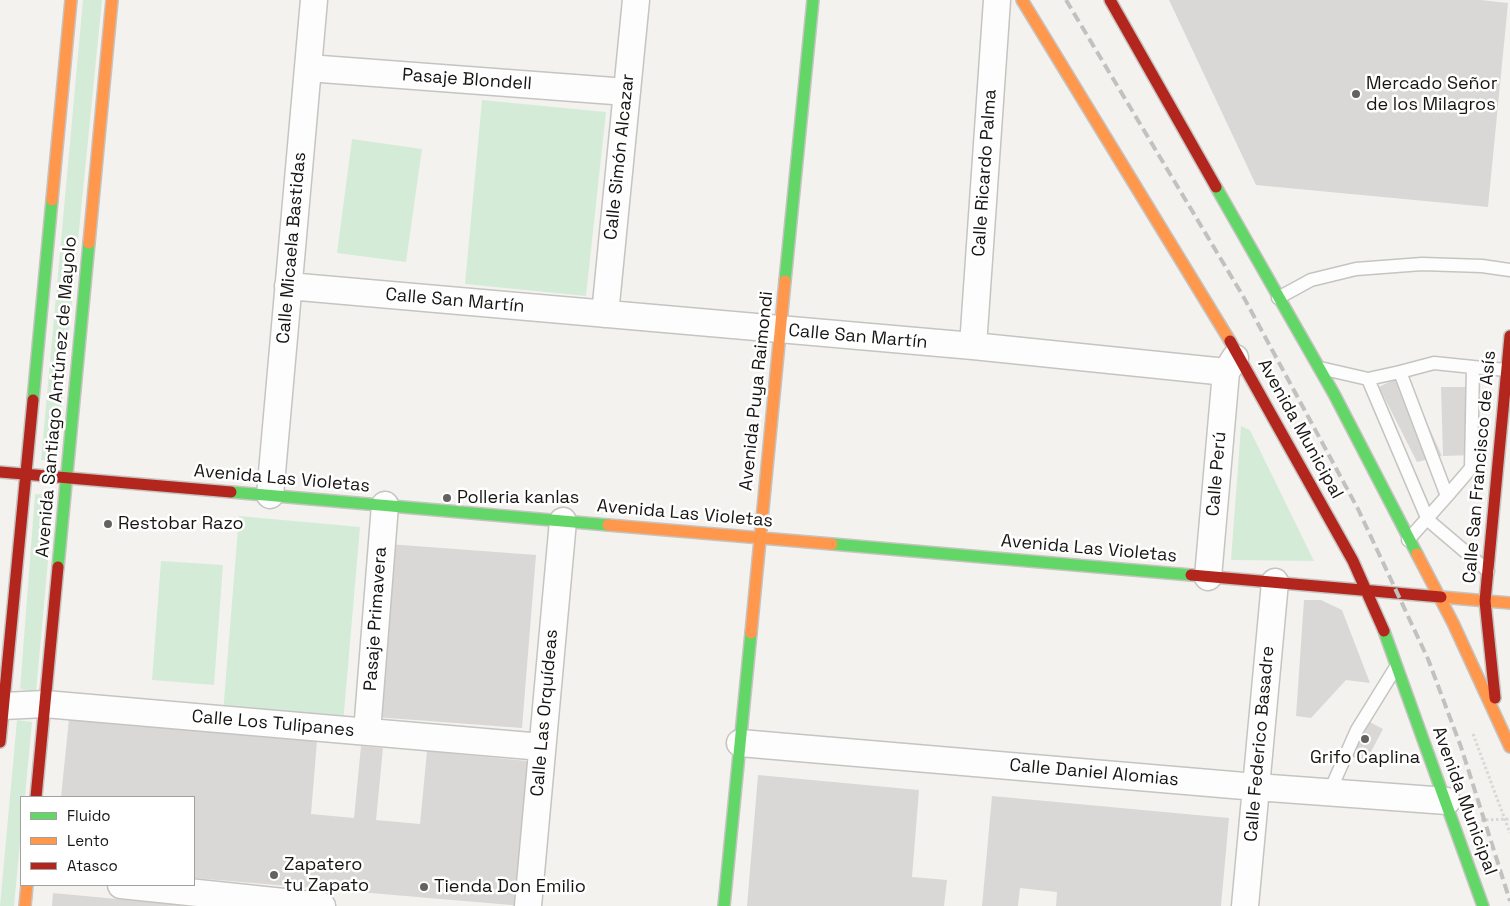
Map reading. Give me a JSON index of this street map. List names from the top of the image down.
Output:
{
  "streets": {
    "street": [
      "Pasaje Blondell",
      "Calle Simón Alcazar",
      "Calle Ricardo Palma",
      "Calle Micaela Bastidas",
      "Calle San Martín",
      "Avenida Puya Raimondi",
      "Avenida Santiago Antúnez de Mayolo",
      "Avenida Municipal",
      "Calle San Francisco de Asís",
      "Calle Perú",
      "Avenida Las Violetas",
      "Pasaje Primavera",
      "Calle Las Orquídeas",
      "Calle Los Tulipanes",
      "Calle Federico Basadre",
      "Calle Daniel Alomias"
    ]
  },
  "crossings": [
    ["Pasaje Blondell", "Calle Simón Alcazar"],
    ["Pasaje Blondell", "Calle Micaela Bastidas"],
    ["Calle Simón Alcazar", "Calle San Martín"],
    ["Calle Ricardo Palma", "Calle San Martín"],
    ["Calle Micaela Bastidas", "Calle San Martín"],
    ["Calle Micaela Bastidas", "Avenida Las Violetas"],
    ["Calle San Martín", "Avenida Puya Raimondi"],
    ["Calle San Martín", "Avenida Municipal"],
    ["Calle San Martín", "Calle Perú"],
    ["Avenida Puya Raimondi", "Avenida Las Violetas"],
    ["Avenida Puya Raimondi", "Calle Daniel Alomias"],
    ["Avenida Santiago Antúnez de Mayolo", "Avenida Las Violetas"],
    ["Avenida Santiago Antúnez de Mayolo", "Calle Los Tulipanes"],
    ["Avenida Municipal", "Calle Perú"],
    ["Avenida Municipal", "Avenida Las Violetas"],
    ["Avenida Municipal", "Calle Daniel Alomias"],
    ["Calle San Francisco de Asís", "Avenida Las Violetas"],
    ["Calle Perú", "Avenida Las Violetas"],
    ["Avenida Las Violetas", "Pasaje Primavera"],
    ["Avenida Las Violetas", "Calle Las Orquídeas"],
    ["Avenida Las Violetas", "Calle Federico Basadre"],
    ["Pasaje Primavera", "Calle Los Tulipanes"],
    ["Calle Las Orquídeas", "Calle Los Tulipanes"],
    ["Calle Federico Basadre", "Calle Daniel Alomias"]
  ],
  "places": [
    "Mercado Señor de los Milagros",
    "Polleria kanlas",
    "Restobar Razo",
    "Grifo Caplina",
    "Zapatero tu Zapato",
    "Tienda Don Emilio"
  ],
  "legend": ["Fluido", "Lento", "Atasco"]
}
